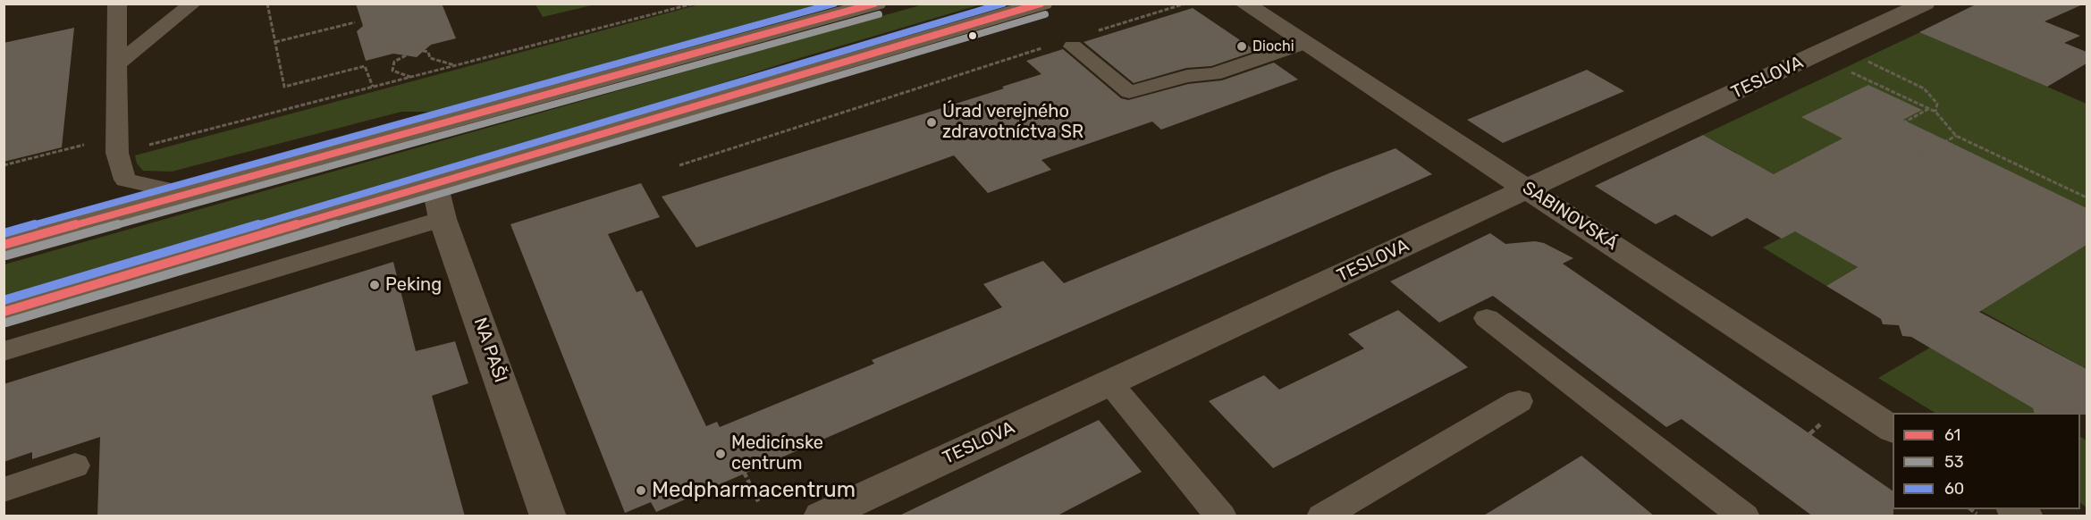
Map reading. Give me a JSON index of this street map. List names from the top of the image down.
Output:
{
  "streets": {
    "street": ["TESLOVA", "SABINOVSKÁ", "NA PAŠI"]
  },
  "crossings": [
    ["TESLOVA", "SABINOVSKÁ"]
  ],
  "places": [
    "Diochi",
    "Úrad verejného zdravotníctva SR",
    "Peking",
    "Medicínske centrum",
    "Medpharmacentrum"
  ],
  "lines": ["transit line 61", "transit line 60", "transit line 53"],
  "legend": ["61", "53", "60"]
}
